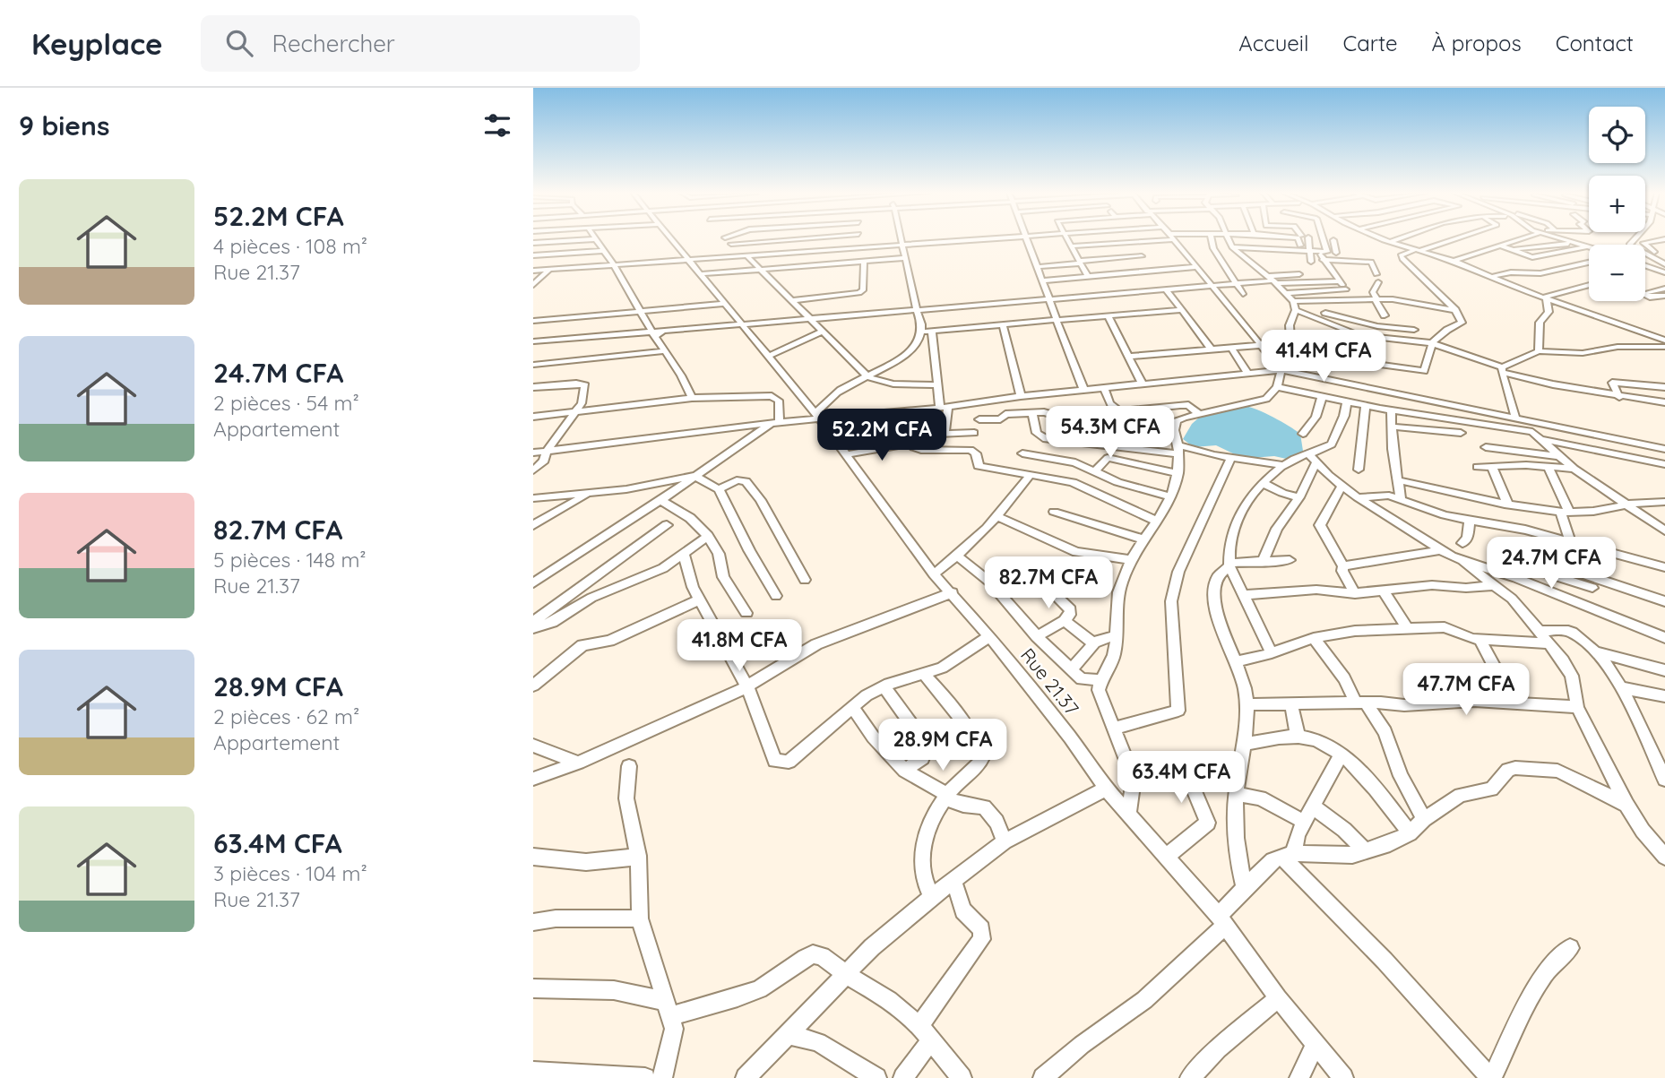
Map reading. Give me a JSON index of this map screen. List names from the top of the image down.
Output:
{
  "streets": {
    "street": ["Rue 21.37"]
  },
  "page": {
    "header": "Keyplace",
    "search": "Rechercher",
    "nav": [
      "Accueil",
      "Carte",
      "À propos",
      "Contact"
    ],
    "heading": "9 biens",
    "map_buttons": ["+", "−"],
    "list": [
      {
        "name": "52.2M CFA",
        "note": "4 pièces · 108 m² · Rue 21.37"
      },
      {
        "name": "24.7M CFA",
        "note": "2 pièces · 54 m² · Appartement"
      },
      {
        "name": "82.7M CFA",
        "note": "5 pièces · 148 m² · Rue 21.37"
      },
      {
        "name": "28.9M CFA",
        "note": "2 pièces · 62 m² · Appartement"
      },
      {
        "name": "63.4M CFA",
        "note": "3 pièces · 104 m² · Rue 21.37"
      }
    ],
    "price": [
      "41.4M CFA",
      "54.3M CFA",
      "52.2M CFA",
      "24.7M CFA",
      "82.7M CFA",
      "41.8M CFA",
      "47.7M CFA",
      "28.9M CFA",
      "63.4M CFA"
    ]
  }
}
